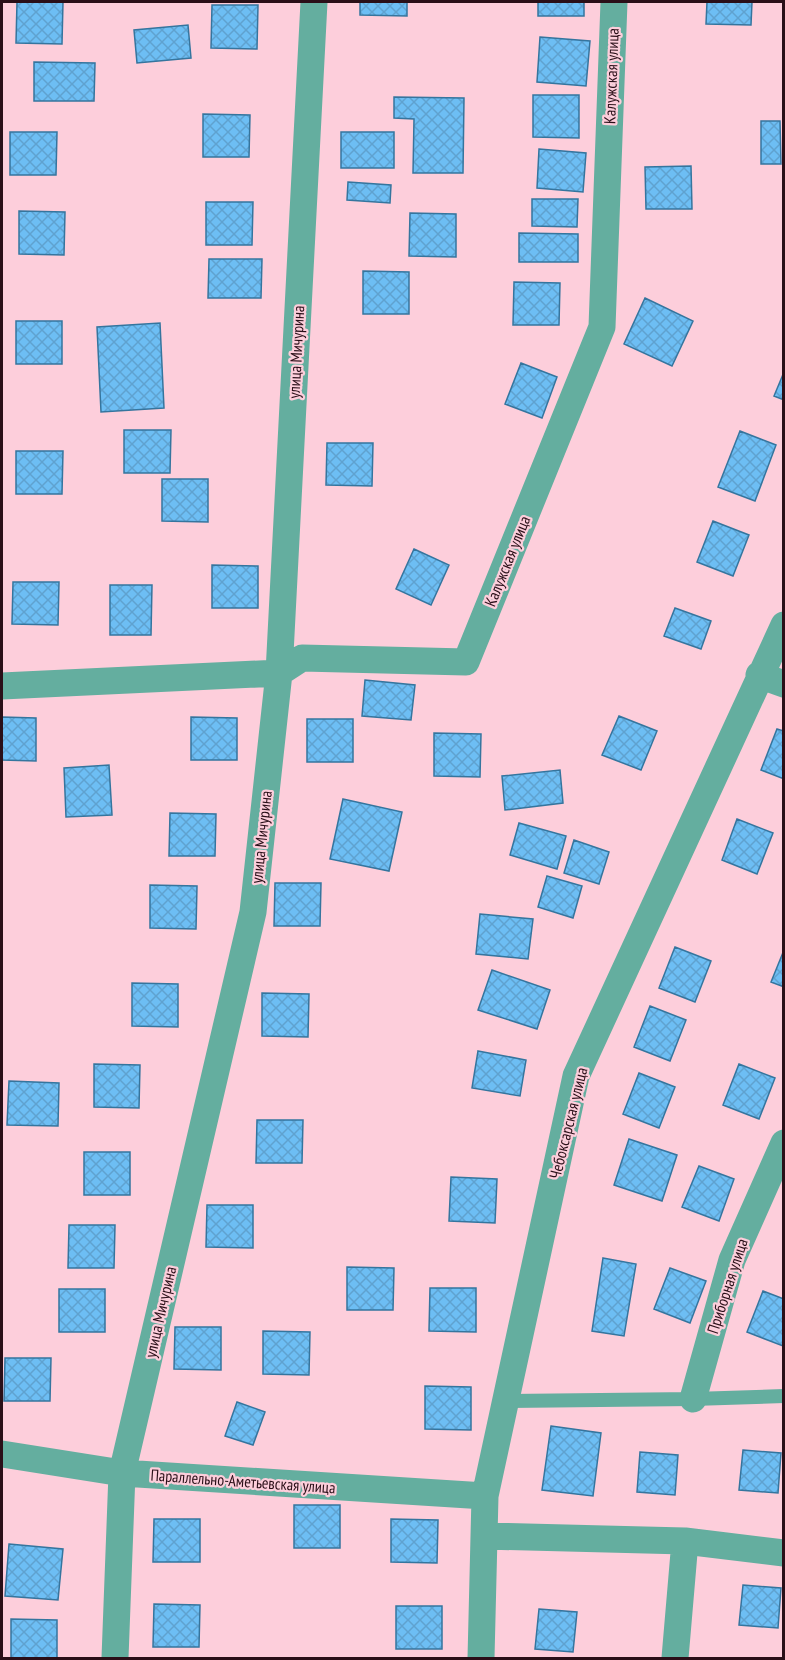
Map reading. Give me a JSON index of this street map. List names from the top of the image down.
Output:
{
  "streets": {
    "street": [
      "Калужская улица",
      "улица Мичурина",
      "Чебоксарская улица",
      "Приборная улица",
      "Параллельно-Аметьевская улица"
    ]
  },
  "crossings": [
    ["Калужская улица", "улица Мичурина"],
    ["улица Мичурина", "Параллельно-Аметьевская улица"],
    ["Чебоксарская улица", "Параллельно-Аметьевская улица"]
  ]
}
